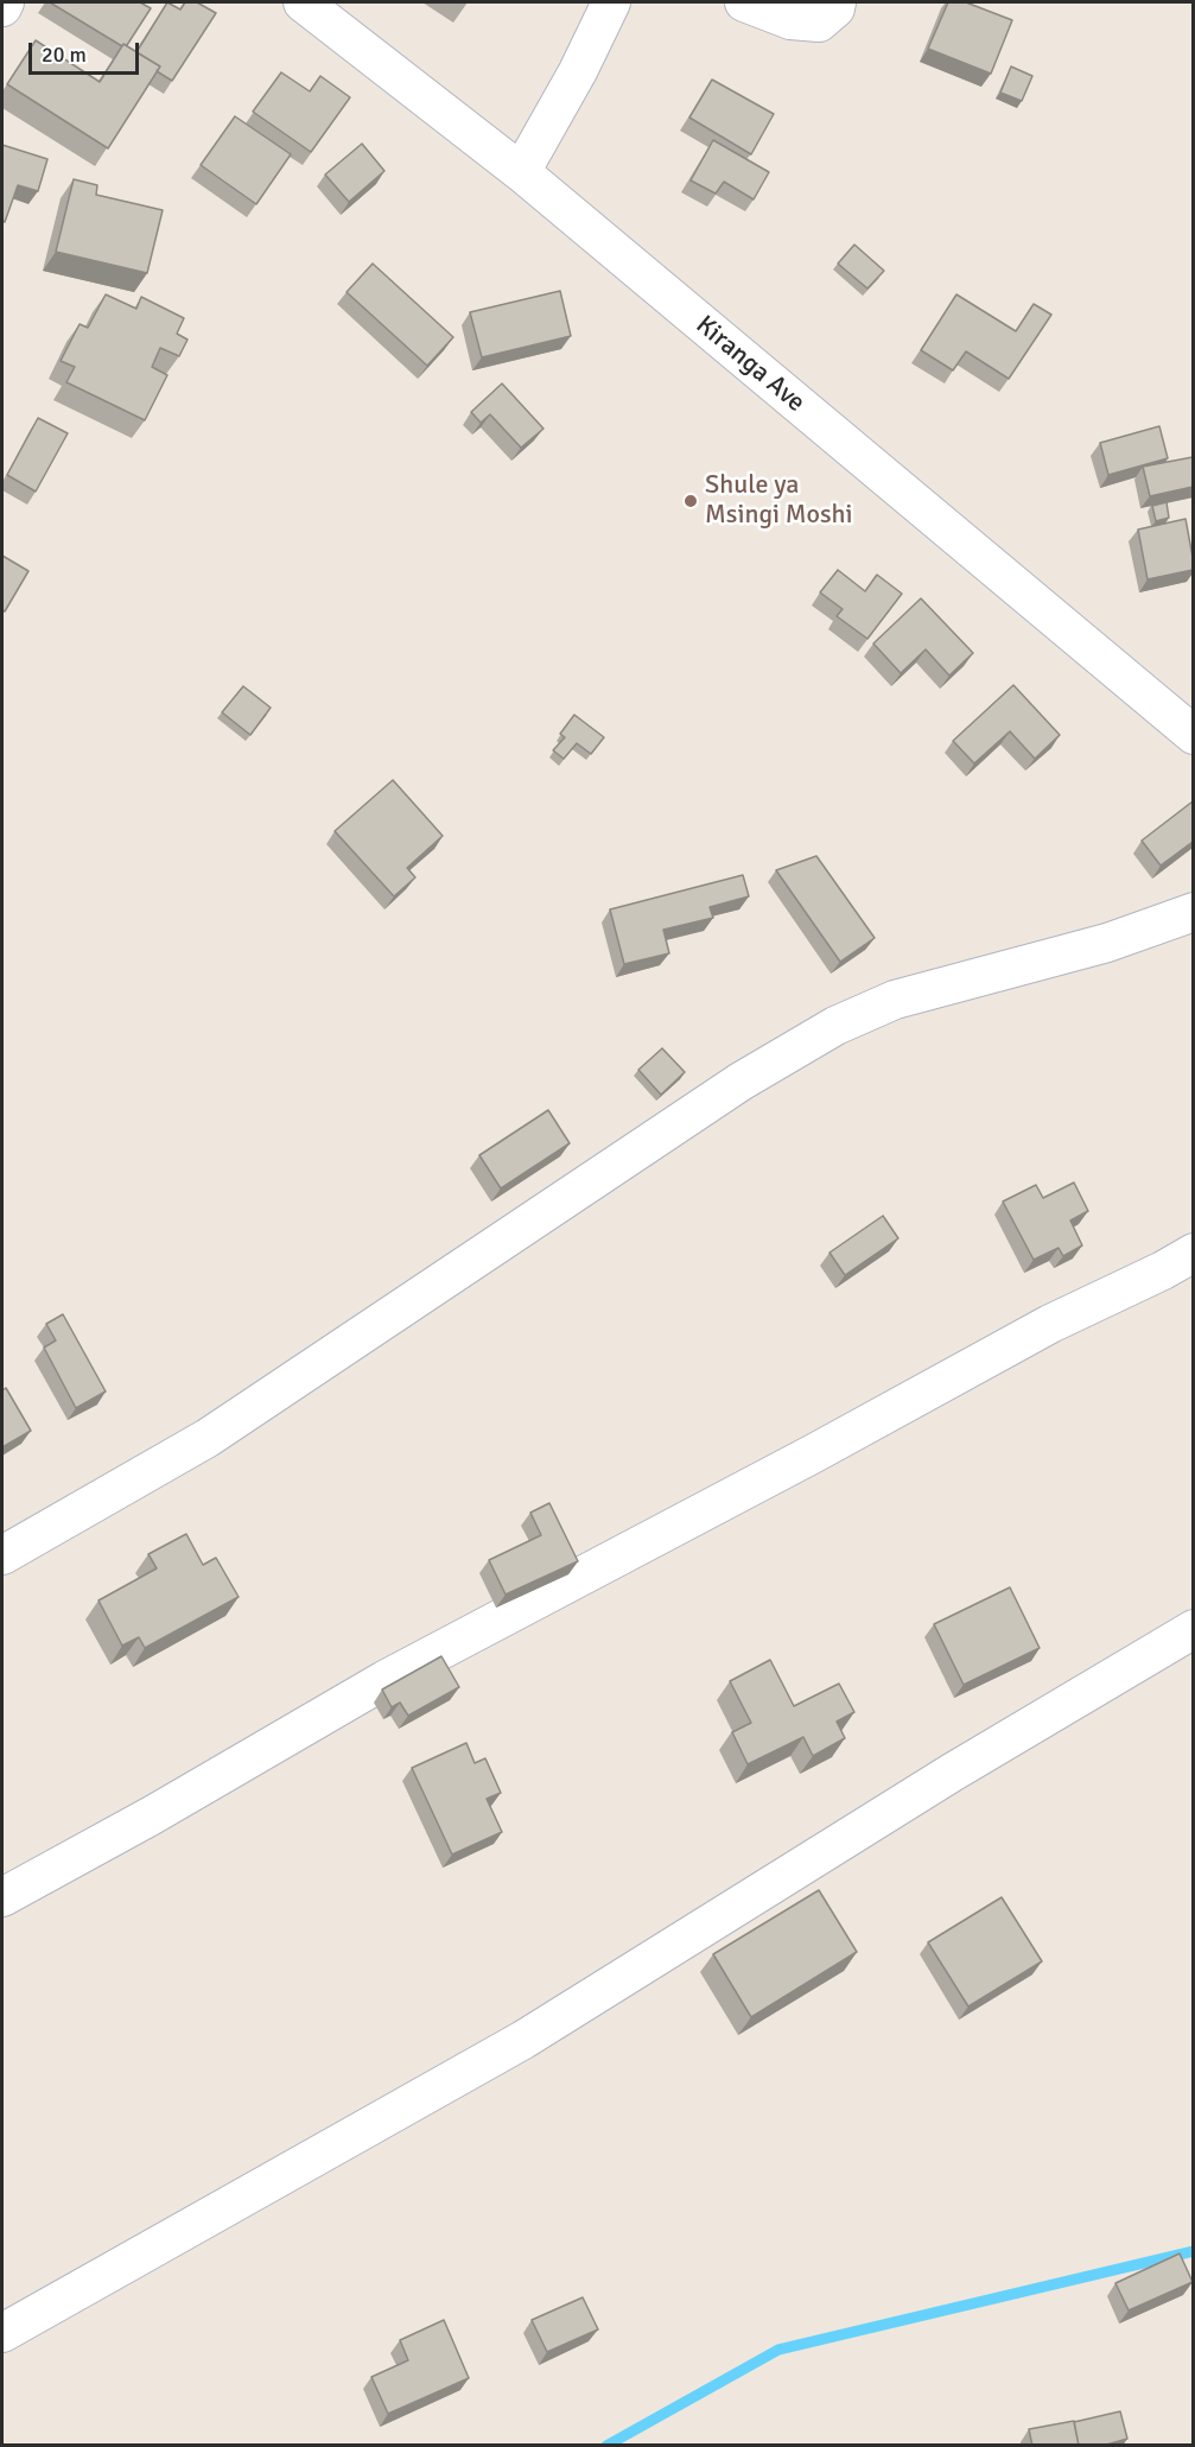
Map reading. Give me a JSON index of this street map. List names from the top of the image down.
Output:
{
  "streets": {
    "street": ["Kiranga Ave"]
  },
  "places": ["Shule ya Msingi Moshi"],
  "scale_bar": "20 m"
}
